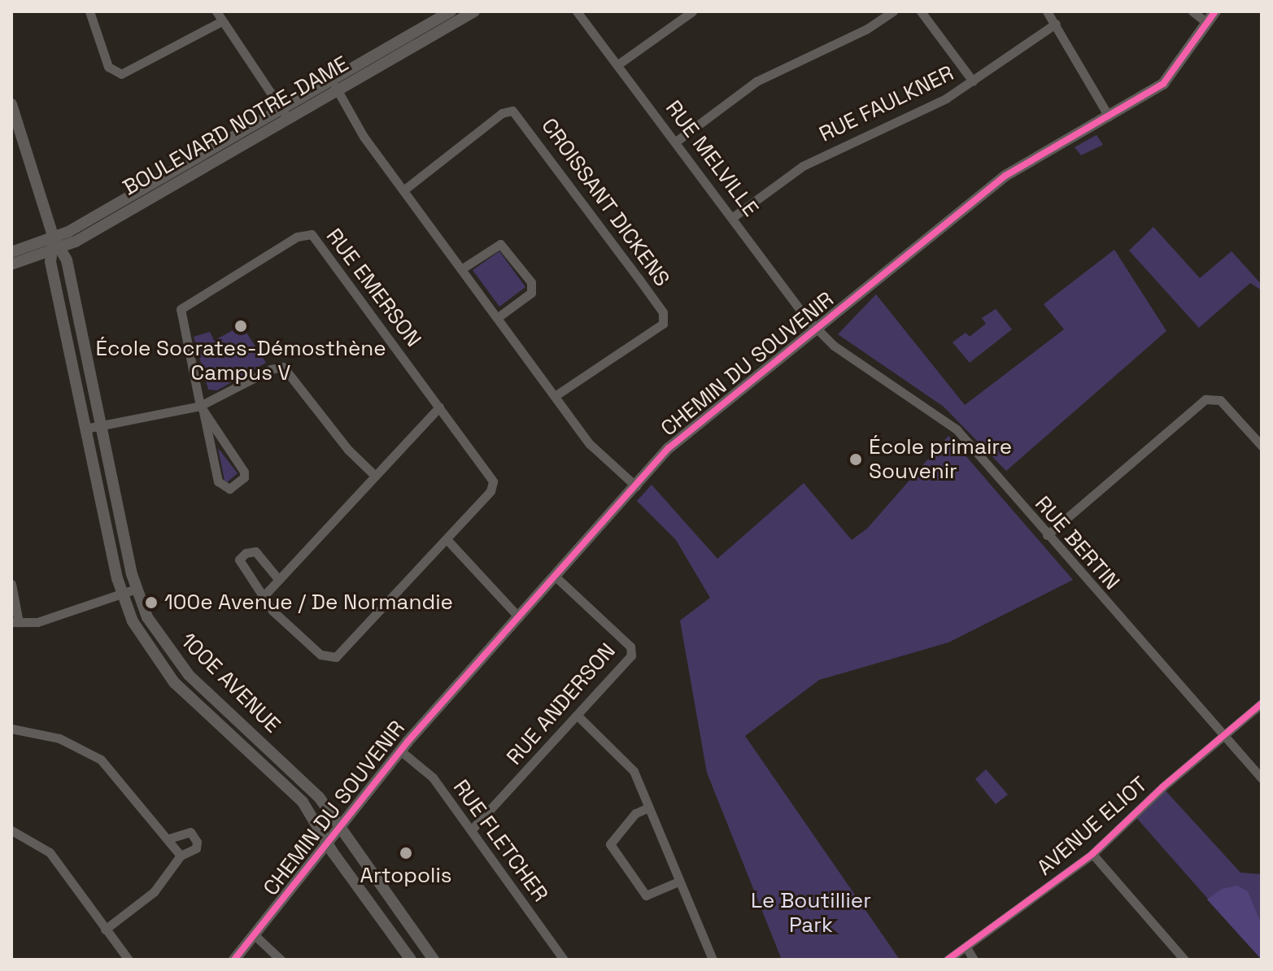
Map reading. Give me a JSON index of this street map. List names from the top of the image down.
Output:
{
  "streets": {
    "street": [
      "RUE FAULKNER",
      "BOULEVARD NOTRE-DAME",
      "RUE MELVILLE",
      "CROISSANT DICKENS",
      "RUE EMERSON",
      "CHEMIN DU SOUVENIR",
      "RUE BERTIN",
      "100E AVENUE",
      "RUE ANDERSON",
      "AVENUE ELIOT",
      "RUE FLETCHER"
    ]
  },
  "crossings": [
    ["RUE FAULKNER", "RUE MELVILLE"],
    ["BOULEVARD NOTRE-DAME", "100E AVENUE"],
    ["RUE MELVILLE", "CHEMIN DU SOUVENIR"],
    ["RUE MELVILLE", "RUE BERTIN"],
    ["CHEMIN DU SOUVENIR", "RUE BERTIN"],
    ["CHEMIN DU SOUVENIR", "100E AVENUE"],
    ["CHEMIN DU SOUVENIR", "RUE ANDERSON"],
    ["CHEMIN DU SOUVENIR", "RUE FLETCHER"],
    ["RUE BERTIN", "AVENUE ELIOT"],
    ["RUE ANDERSON", "RUE FLETCHER"]
  ],
  "parks": ["Le Boutillier Park"],
  "places": [
    "École Socrates-Démosthène Campus V",
    "École primaire Souvenir",
    "100e Avenue / De Normandie",
    "Artopolis"
  ]
}
